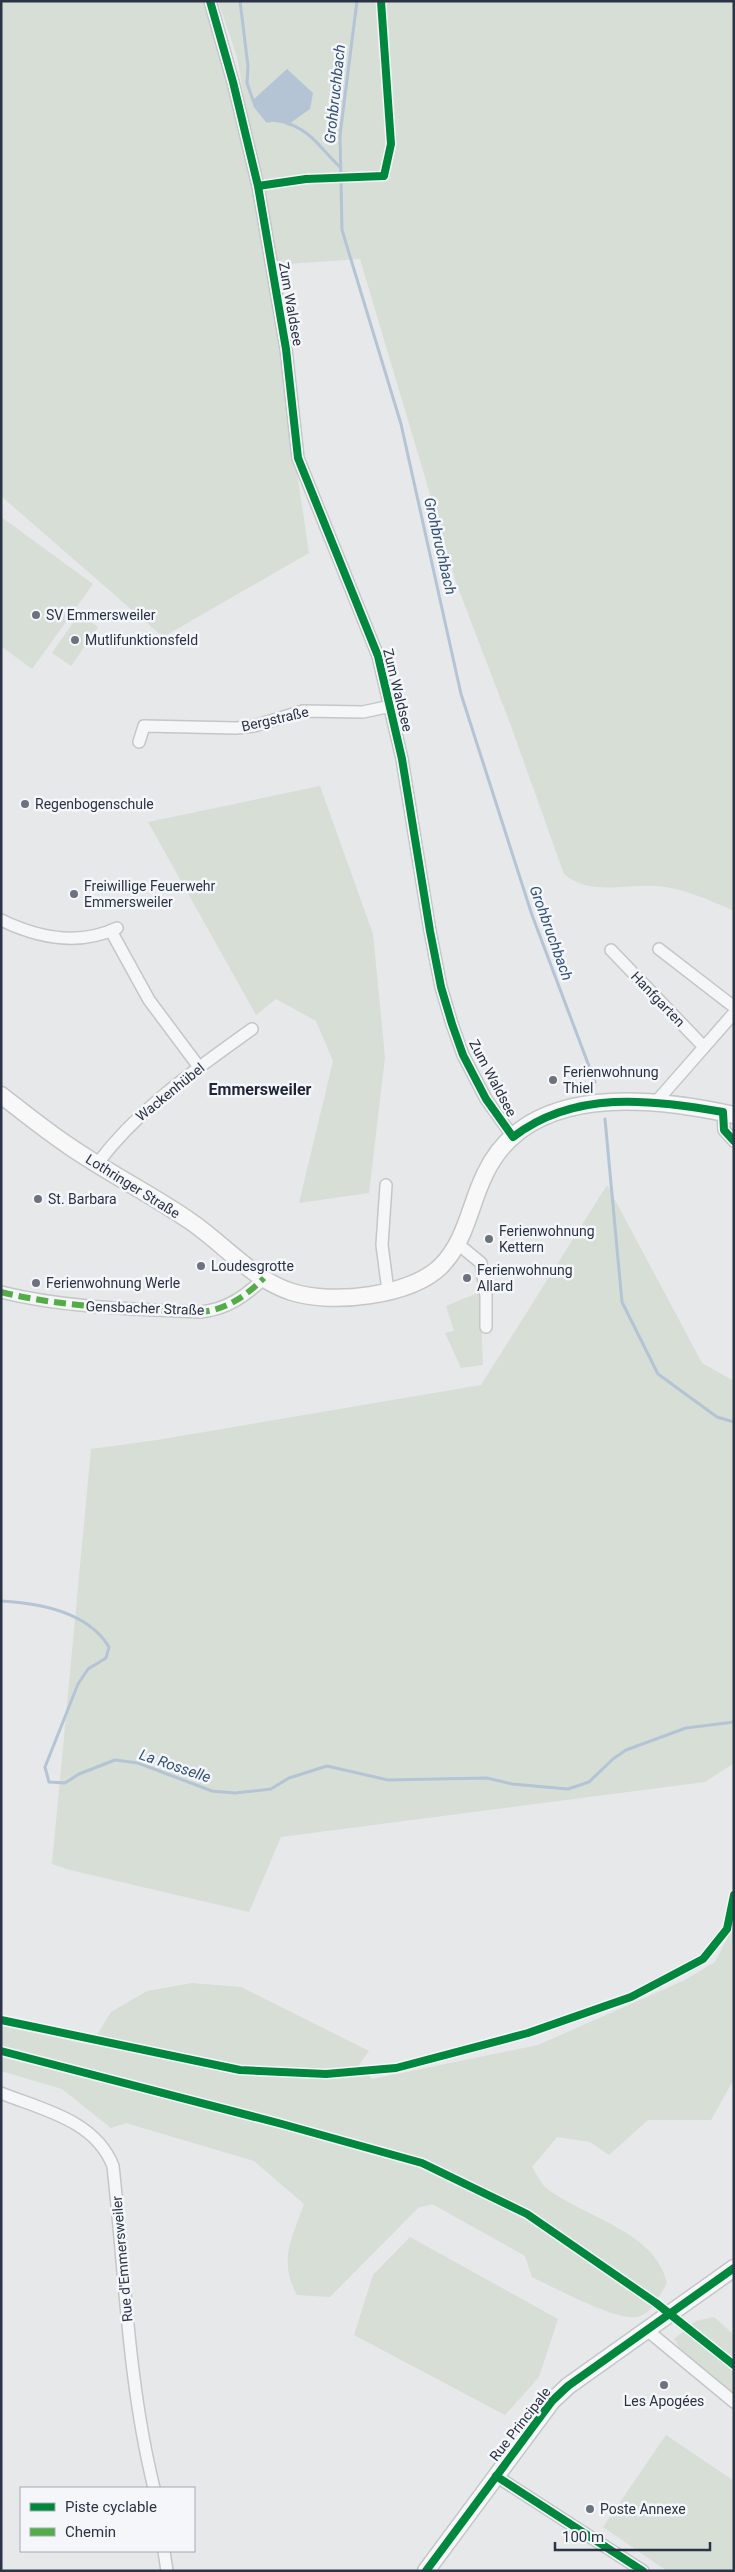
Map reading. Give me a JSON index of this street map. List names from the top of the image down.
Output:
{
  "streets": {
    "main road": ["Lothringer Straße", "Rue Principale"],
    "street": [
      "Zum Waldsee",
      "Bergstraße",
      "Hanfgarten",
      "Wackenhübel",
      "Gensbacher Straße",
      "Rue d'Emmersweiler"
    ]
  },
  "crossings": [
    ["Zum Waldsee", "Bergstraße"],
    ["Wackenhübel", "Lothringer Straße"],
    ["Lothringer Straße", "Gensbacher Straße"]
  ],
  "districts": ["Emmersweiler"],
  "water": ["Grohbruchbach", "La Rosselle"],
  "places": [
    "SV Emmersweiler",
    "Mutlifunktionsfeld",
    "Regenbogenschule",
    "Freiwillige Feuerwehr Emmersweiler",
    "Ferienwohnung Thiel",
    "St. Barbara",
    "Ferienwohnung Kettern",
    "Loudesgrotte",
    "Ferienwohnung Allard",
    "Ferienwohnung Werle",
    "Les Apogées",
    "Poste Annexe"
  ],
  "legend": ["Piste cyclable", "Chemin"],
  "scale_bar": "100 m"
}
